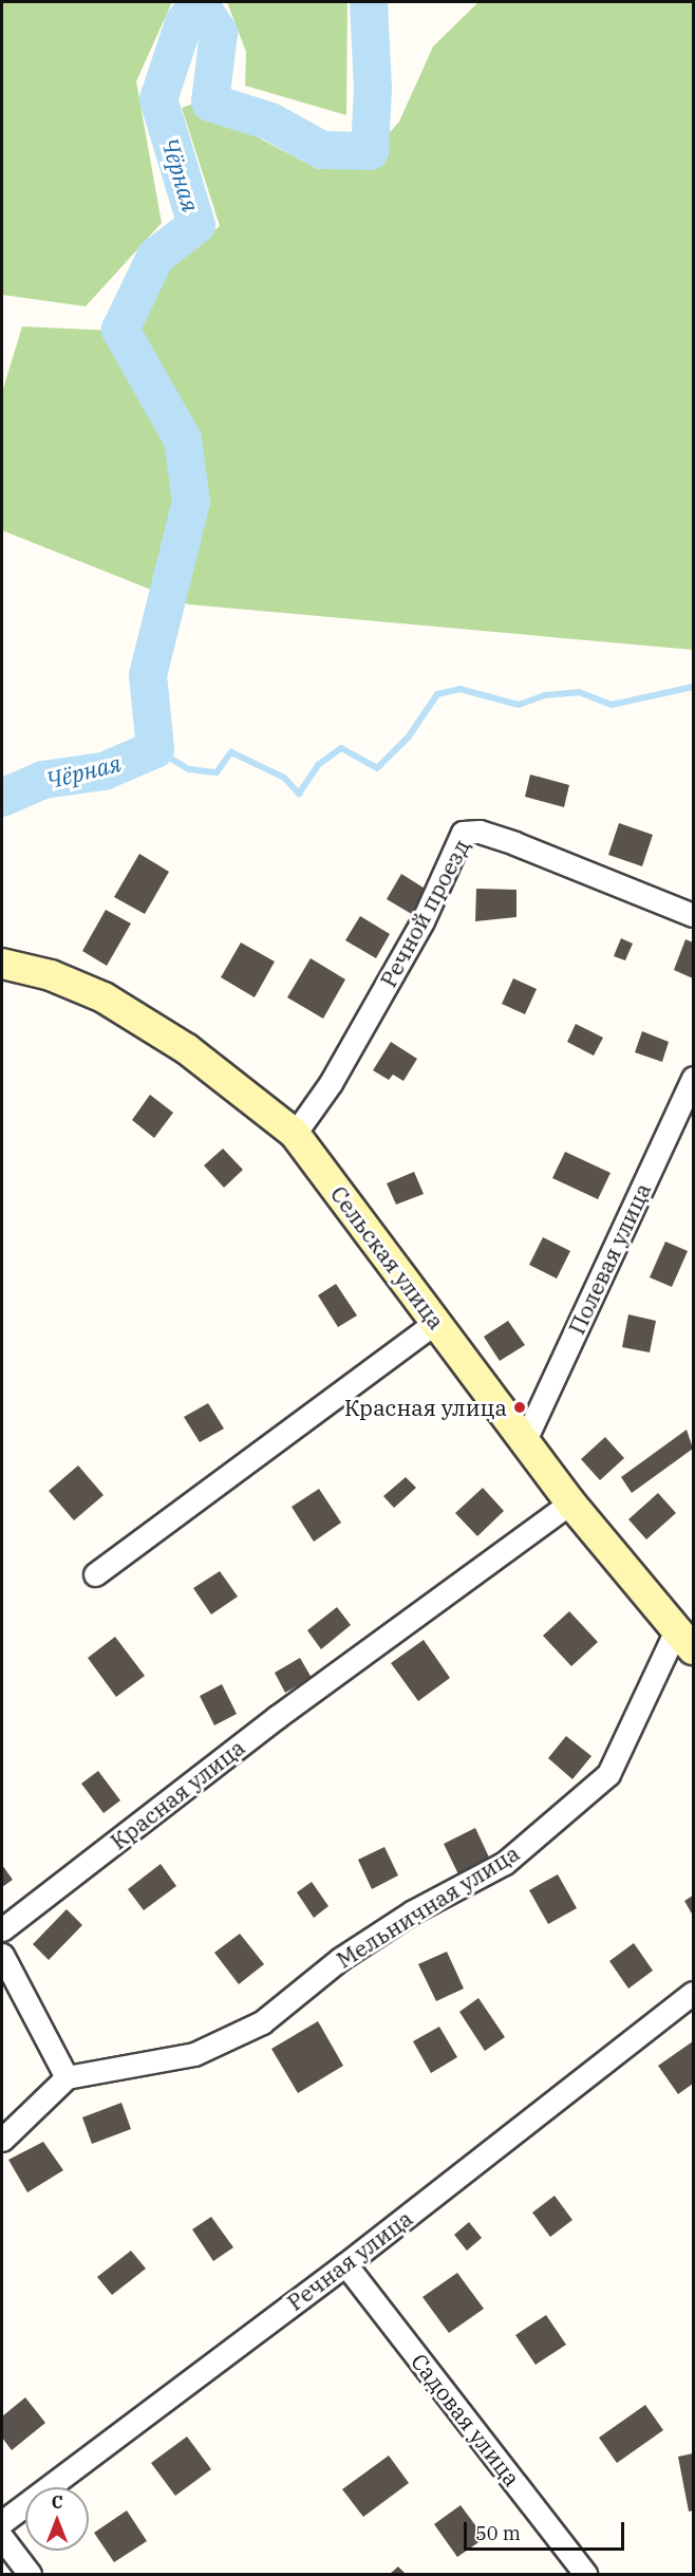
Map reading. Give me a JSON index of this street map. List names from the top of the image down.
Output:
{
  "streets": {
    "main road": ["Сельская улица"],
    "street": [
      "Речной проезд",
      "Полевая улица",
      "Красная улица",
      "Мельничная улица",
      "Речная улица",
      "Садовая улица"
    ]
  },
  "crossings": [
    ["Речной проезд", "Сельская улица"],
    ["Сельская улица", "Полевая улица"],
    ["Сельская улица", "Красная улица"],
    ["Сельская улица", "Мельничная улица"],
    ["Речная улица", "Садовая улица"]
  ],
  "water": ["Чёрная"],
  "places": ["Красная улица"],
  "scale_bar": "50 m",
  "north": "top"
}
